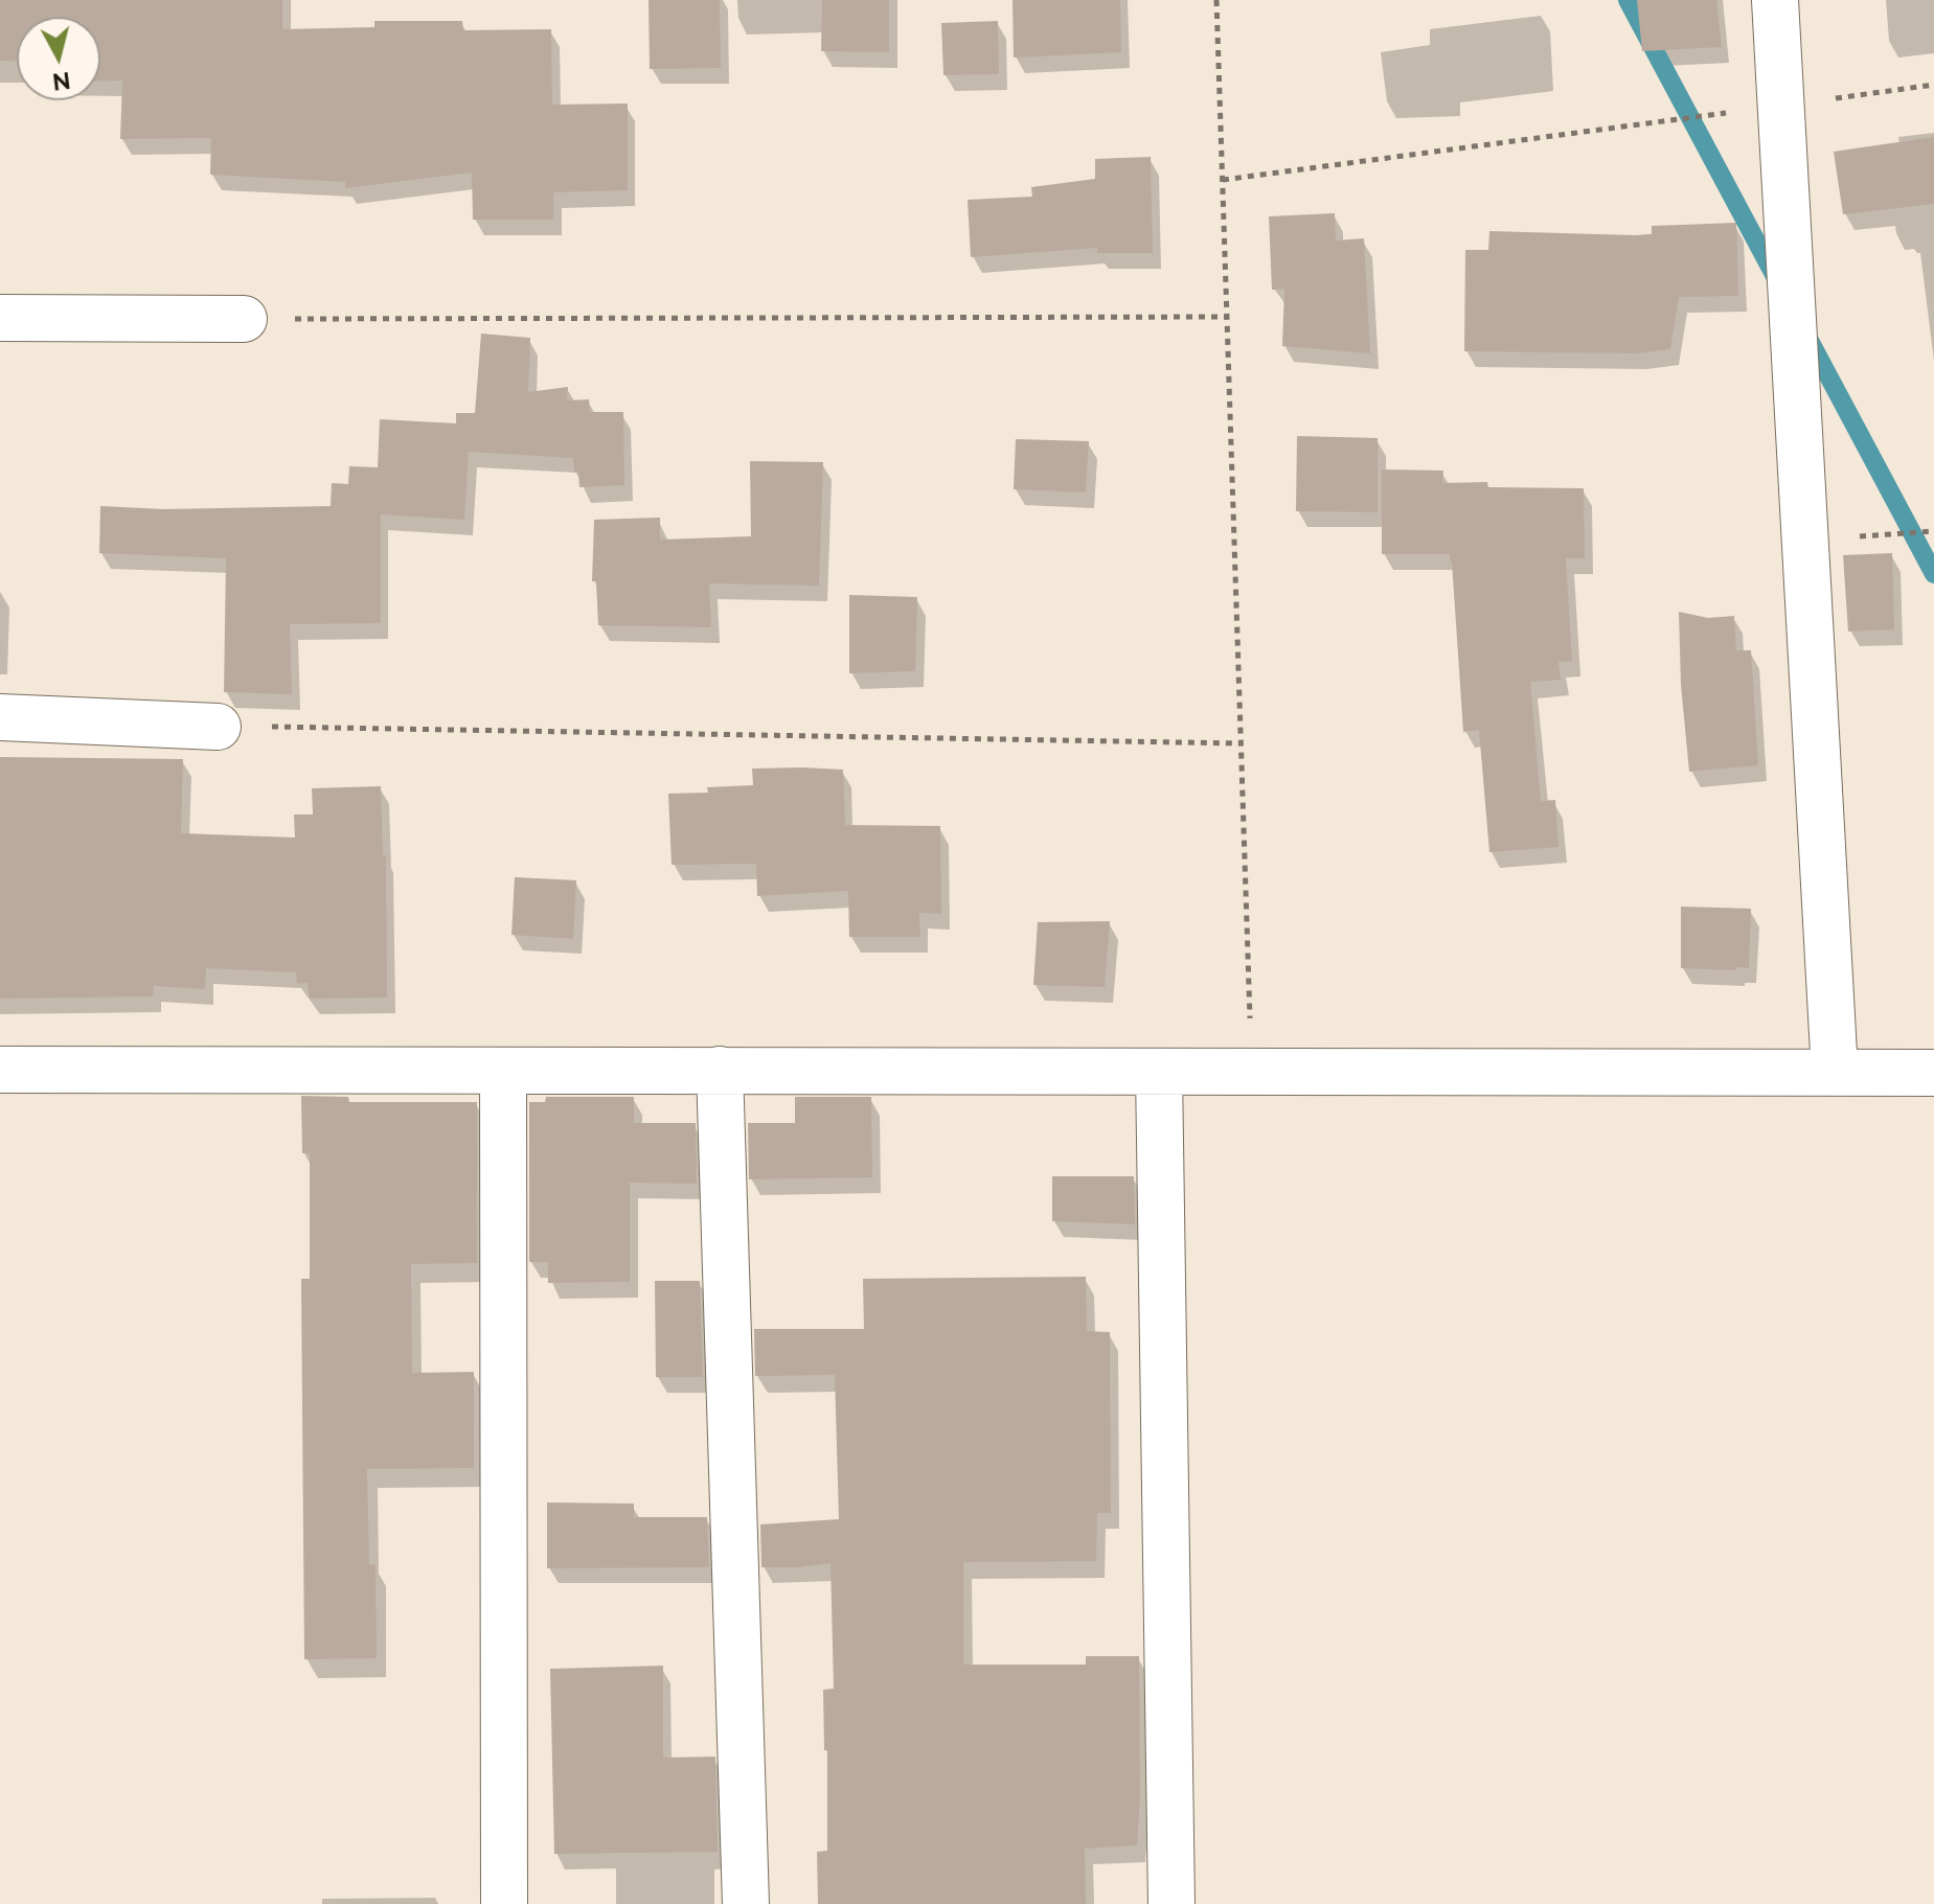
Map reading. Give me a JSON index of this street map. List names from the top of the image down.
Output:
{
  "north": "bottom"
}
